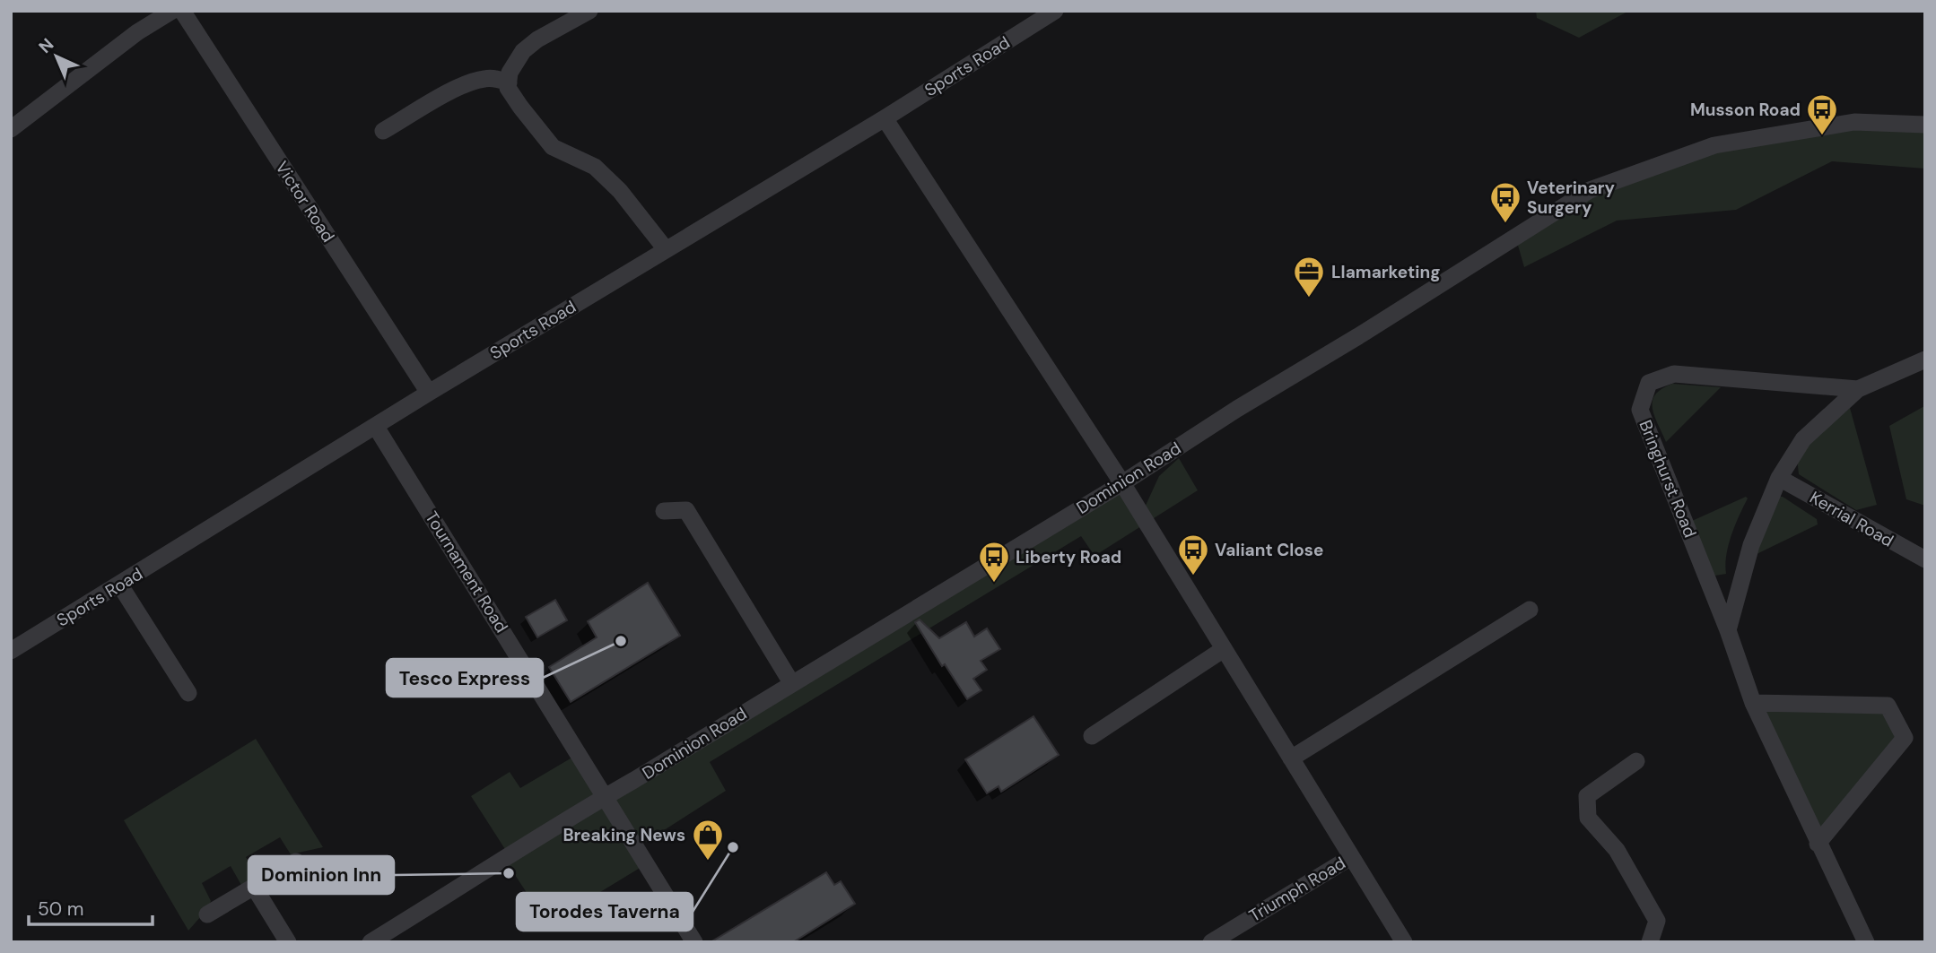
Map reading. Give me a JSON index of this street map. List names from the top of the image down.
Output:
{
  "streets": {
    "street": [
      "Sports Road",
      "Victor Road",
      "Dominion Road",
      "Bringhurst Road",
      "Kerrial Road",
      "Tournament Road",
      "Triumph Road"
    ]
  },
  "crossings": [
    ["Sports Road", "Victor Road"],
    ["Sports Road", "Tournament Road"],
    ["Dominion Road", "Tournament Road"],
    ["Bringhurst Road", "Kerrial Road"]
  ],
  "places": {
    "bus stop": [
      "Musson Road",
      "Veterinary Surgery",
      "Valiant Close",
      "Liberty Road"
    ],
    "office": ["Llamarketing"],
    "other": ["Tesco Express", "Torodes Taverna", "Dominion Inn"],
    "shop": ["Breaking News"]
  },
  "scale_bar": "50 m",
  "north": "top left"
}
